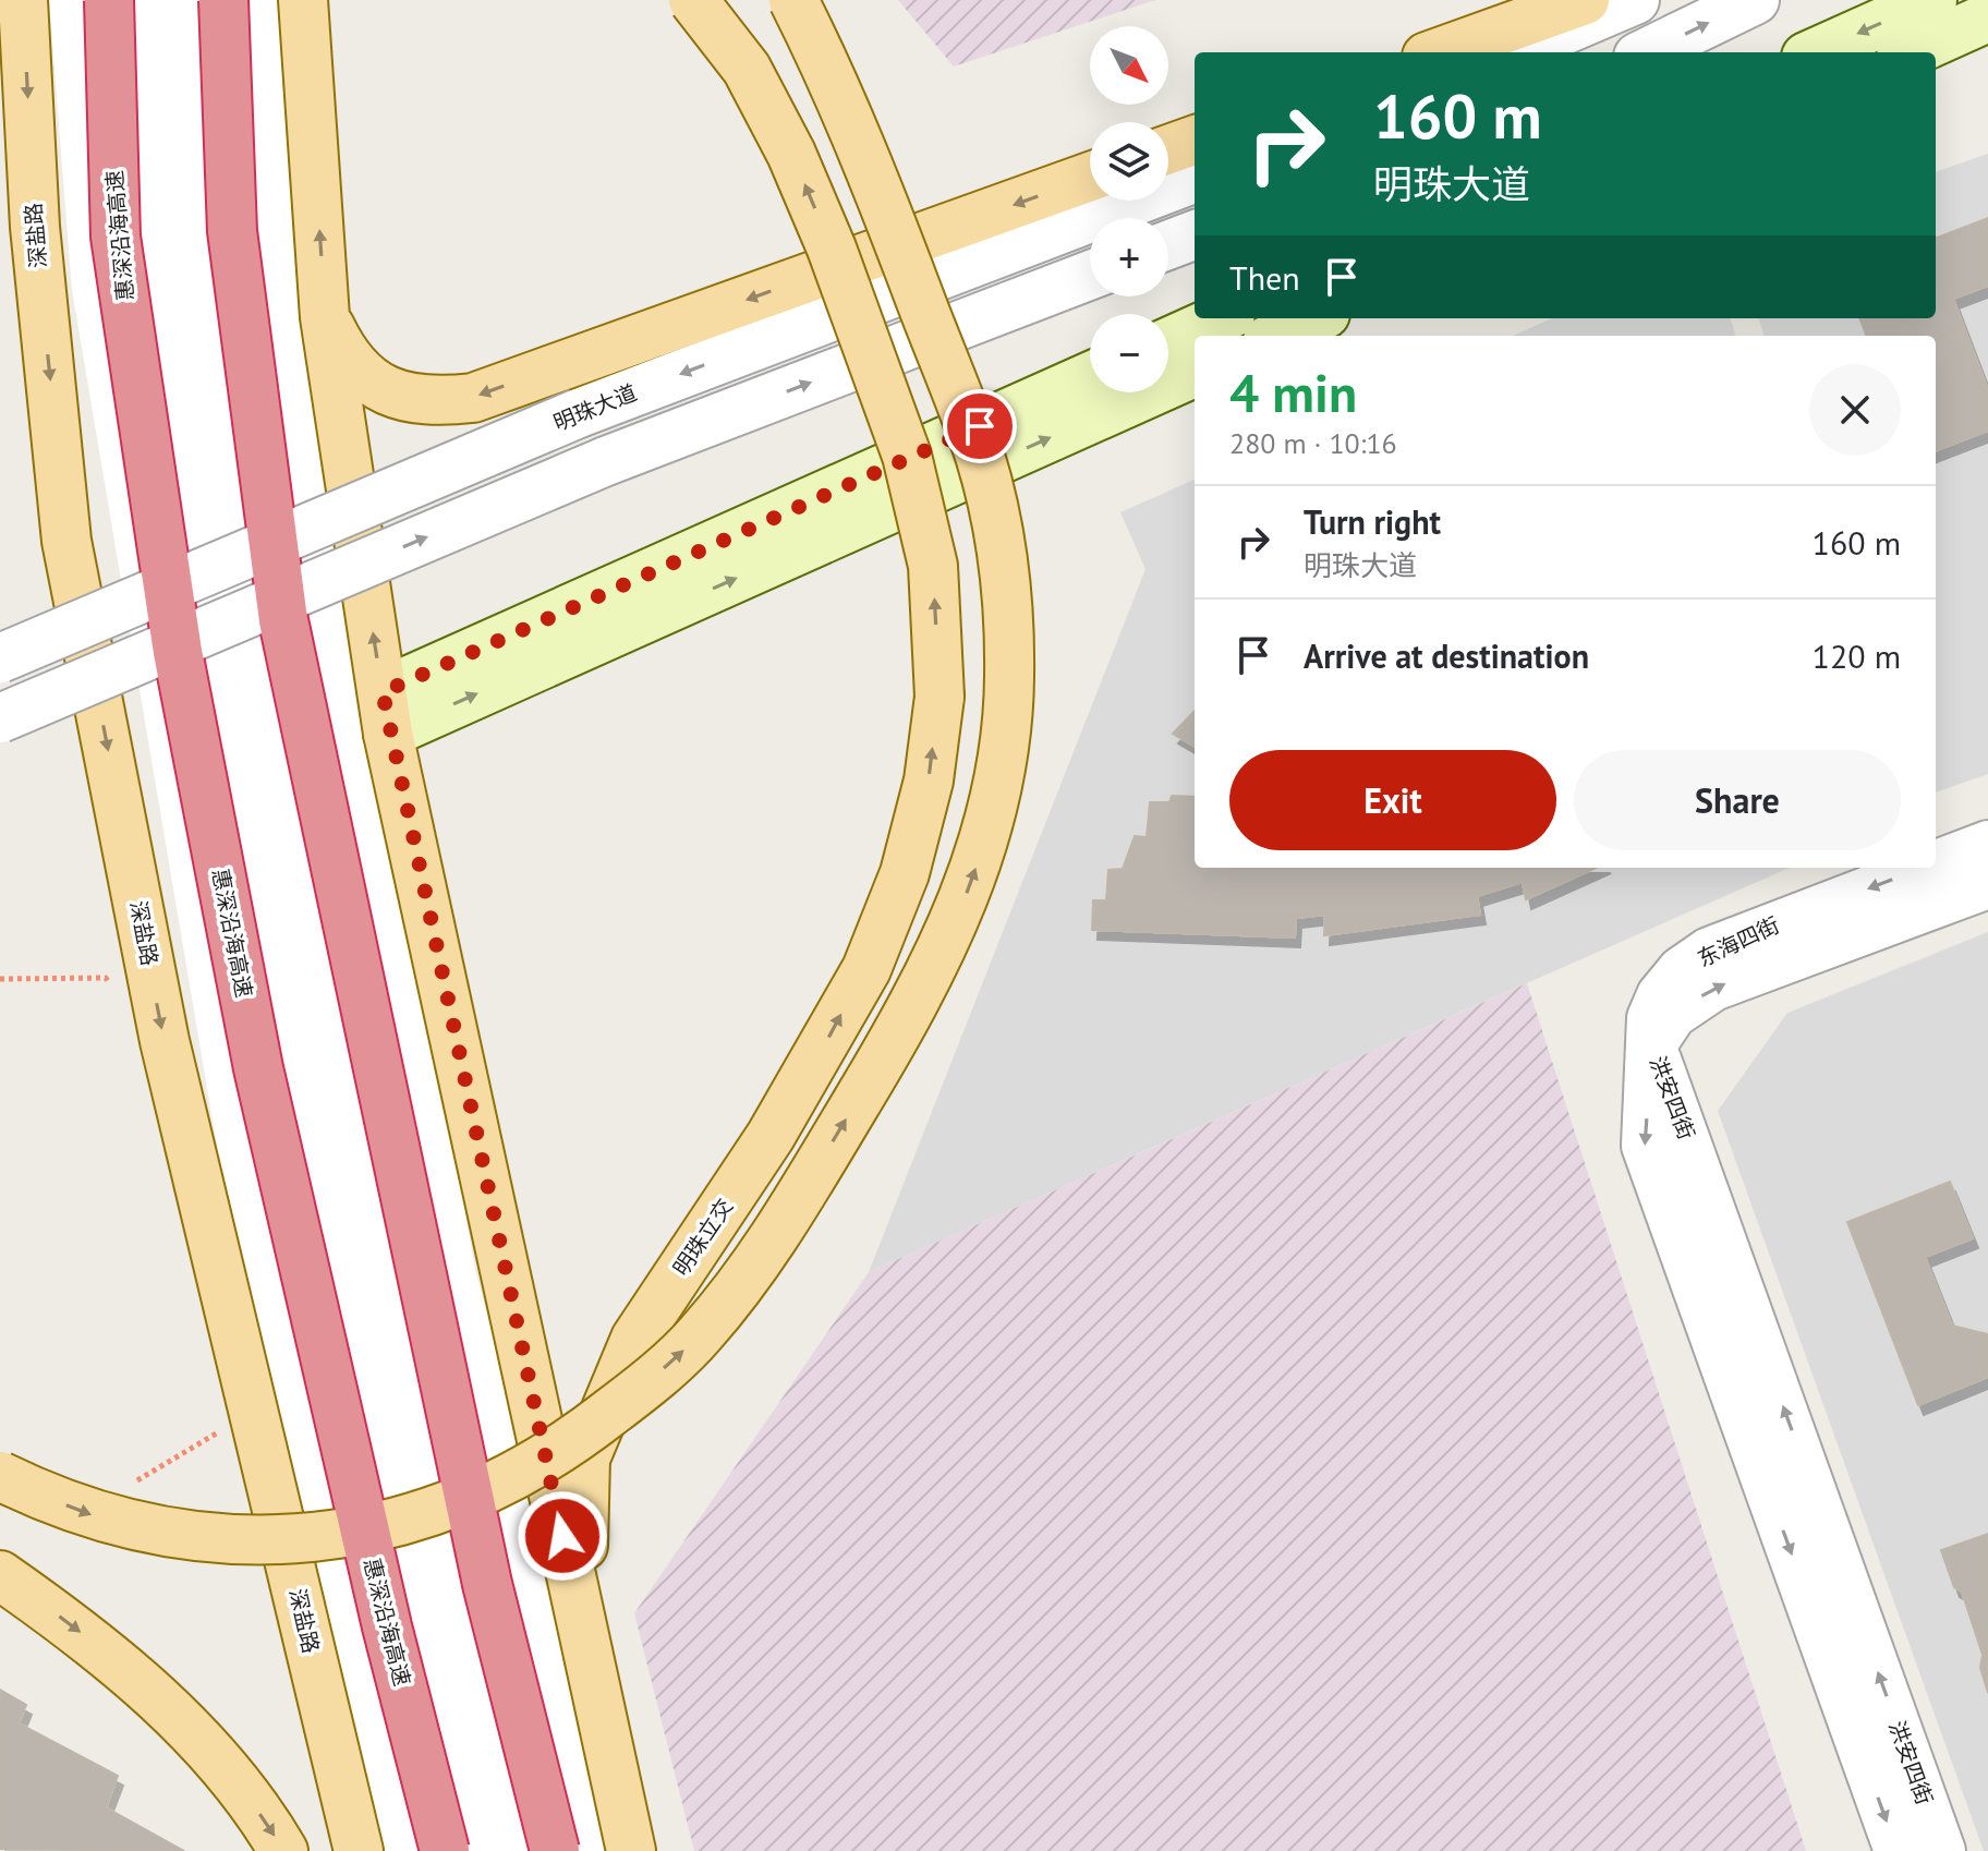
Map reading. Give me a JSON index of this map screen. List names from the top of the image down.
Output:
{
  "streets": {
    "highway": ["惠深沿海高速"],
    "main road": ["深盐路", "明珠立交"],
    "street": ["明珠大道", "东海四街", "洪安四街"]
  },
  "crossings": [
    ["东海四街", "洪安四街"]
  ],
  "north": "bottom right",
  "page": {
    "map_buttons": ["+", "−"],
    "turn": ["160 m", "明珠大道"],
    "then": "Then",
    "heading": ["4 min", "280 m · 10:16"],
    "list": [
      {
        "name": "Turn right",
        "note": "明珠大道",
        "value": "160 m"
      },
      {
        "name": "Arrive at destination",
        "value": "120 m"
      }
    ],
    "buttons": ["Exit", "Share"]
  }
}
